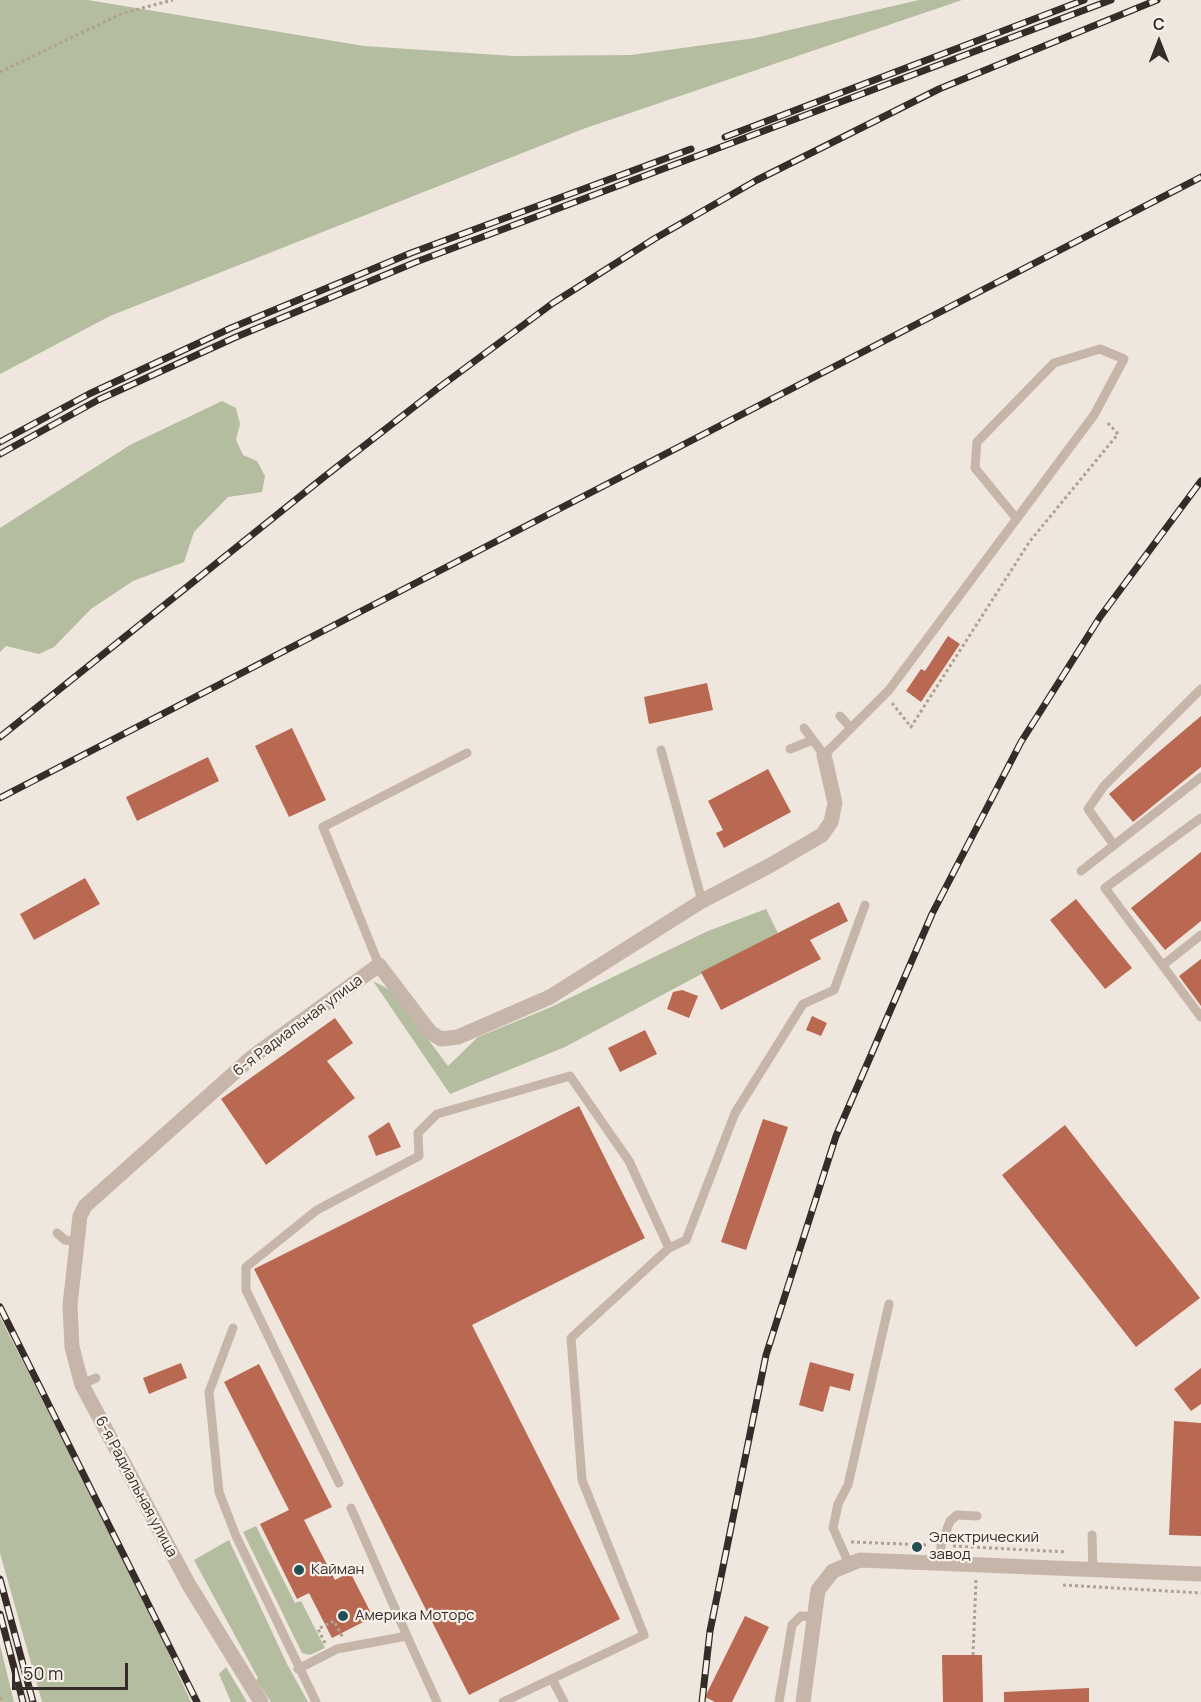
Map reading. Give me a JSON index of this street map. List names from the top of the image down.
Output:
{
  "streets": {
    "street": ["6-я Радиальная улица"]
  },
  "places": ["Электрический завод", "Кайман", "Америка Моторс"],
  "scale_bar": "50 m",
  "north": "top"
}
